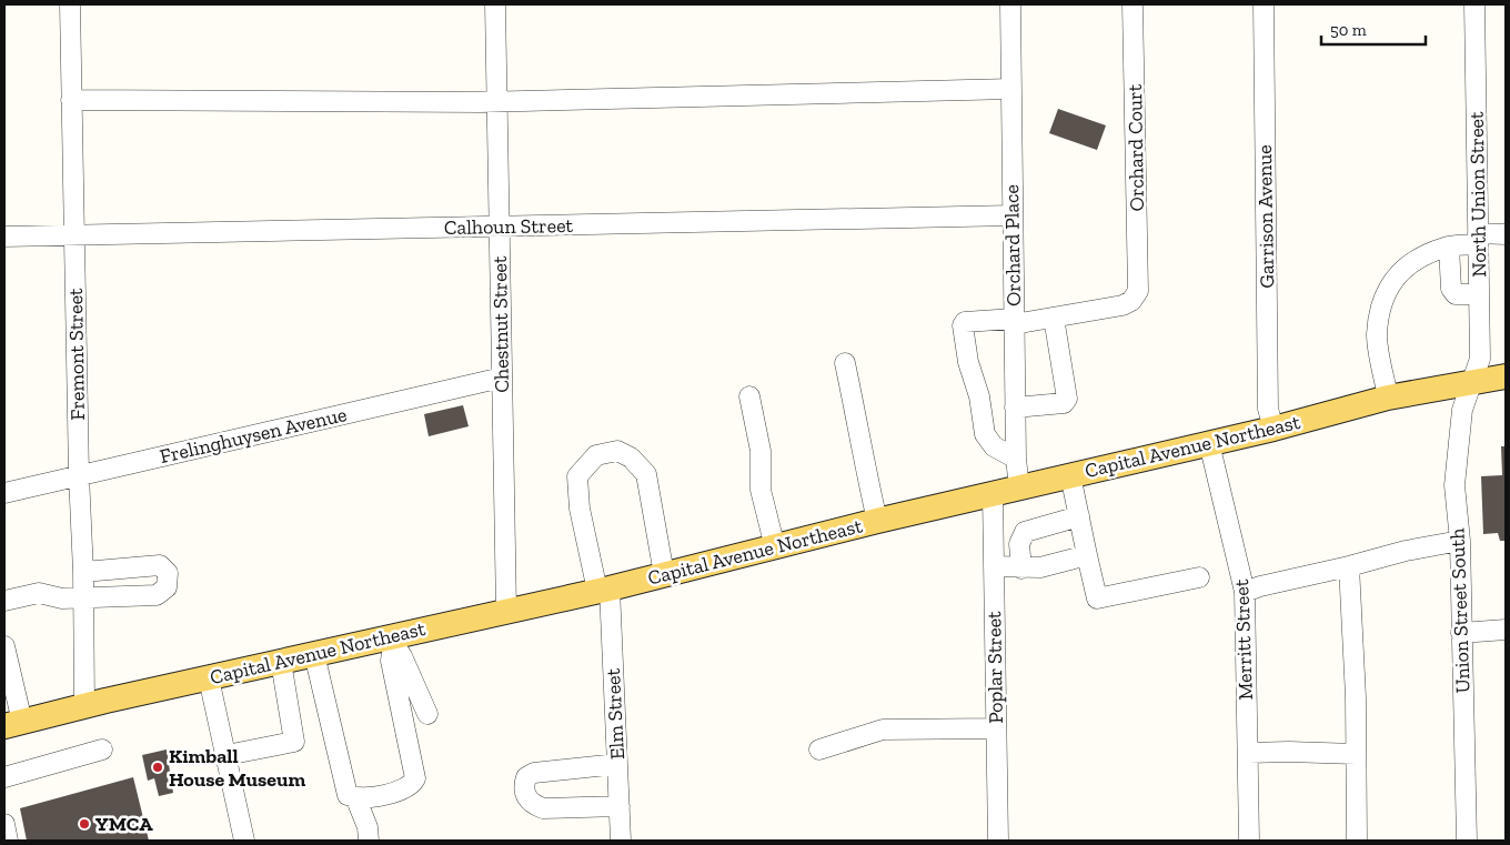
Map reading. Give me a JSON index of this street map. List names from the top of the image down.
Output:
{
  "streets": {
    "main road": ["Capital Avenue Northeast"],
    "street": [
      "Orchard Court",
      "North Union Street",
      "Garrison Avenue",
      "Calhoun Street",
      "Orchard Place",
      "Chestnut Street",
      "Fremont Street",
      "Frelinghuysen Avenue",
      "Union Street South",
      "Merritt Street",
      "Poplar Street",
      "Elm Street"
    ]
  },
  "crossings": [
    ["North Union Street", "Capital Avenue Northeast"],
    ["North Union Street", "Union Street South"],
    ["Garrison Avenue", "Capital Avenue Northeast"],
    ["Calhoun Street", "Orchard Place"],
    ["Calhoun Street", "Chestnut Street"],
    ["Calhoun Street", "Fremont Street"],
    ["Orchard Place", "Capital Avenue Northeast"],
    ["Chestnut Street", "Frelinghuysen Avenue"],
    ["Chestnut Street", "Capital Avenue Northeast"],
    ["Fremont Street", "Frelinghuysen Avenue"],
    ["Fremont Street", "Capital Avenue Northeast"],
    ["Capital Avenue Northeast", "Union Street South"],
    ["Capital Avenue Northeast", "Merritt Street"],
    ["Capital Avenue Northeast", "Poplar Street"],
    ["Capital Avenue Northeast", "Elm Street"]
  ],
  "places": ["Kimball House Museum", "YMCA"],
  "scale_bar": "50 m"
}
